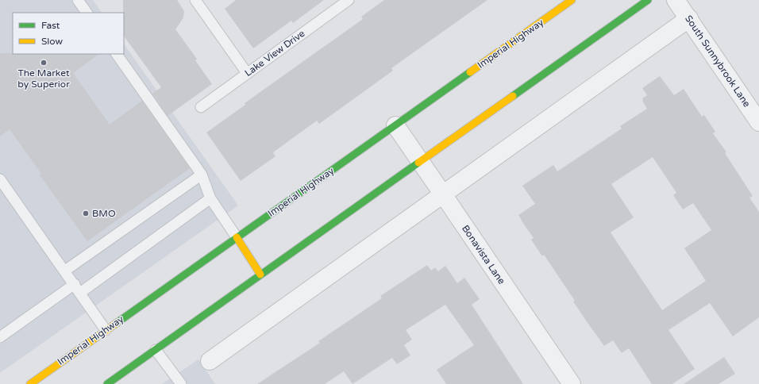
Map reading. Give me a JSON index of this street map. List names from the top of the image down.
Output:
{
  "streets": {
    "main road": ["Imperial Highway"],
    "street": ["South Sunnybrook Lane", "Bonavista Lane"],
    "lane": ["Lake View Drive"]
  },
  "crossings": [
    ["Imperial Highway", "Bonavista Lane"]
  ],
  "places": ["The Market by Superior", "BMO"],
  "legend": ["Fast", "Slow"]
}
